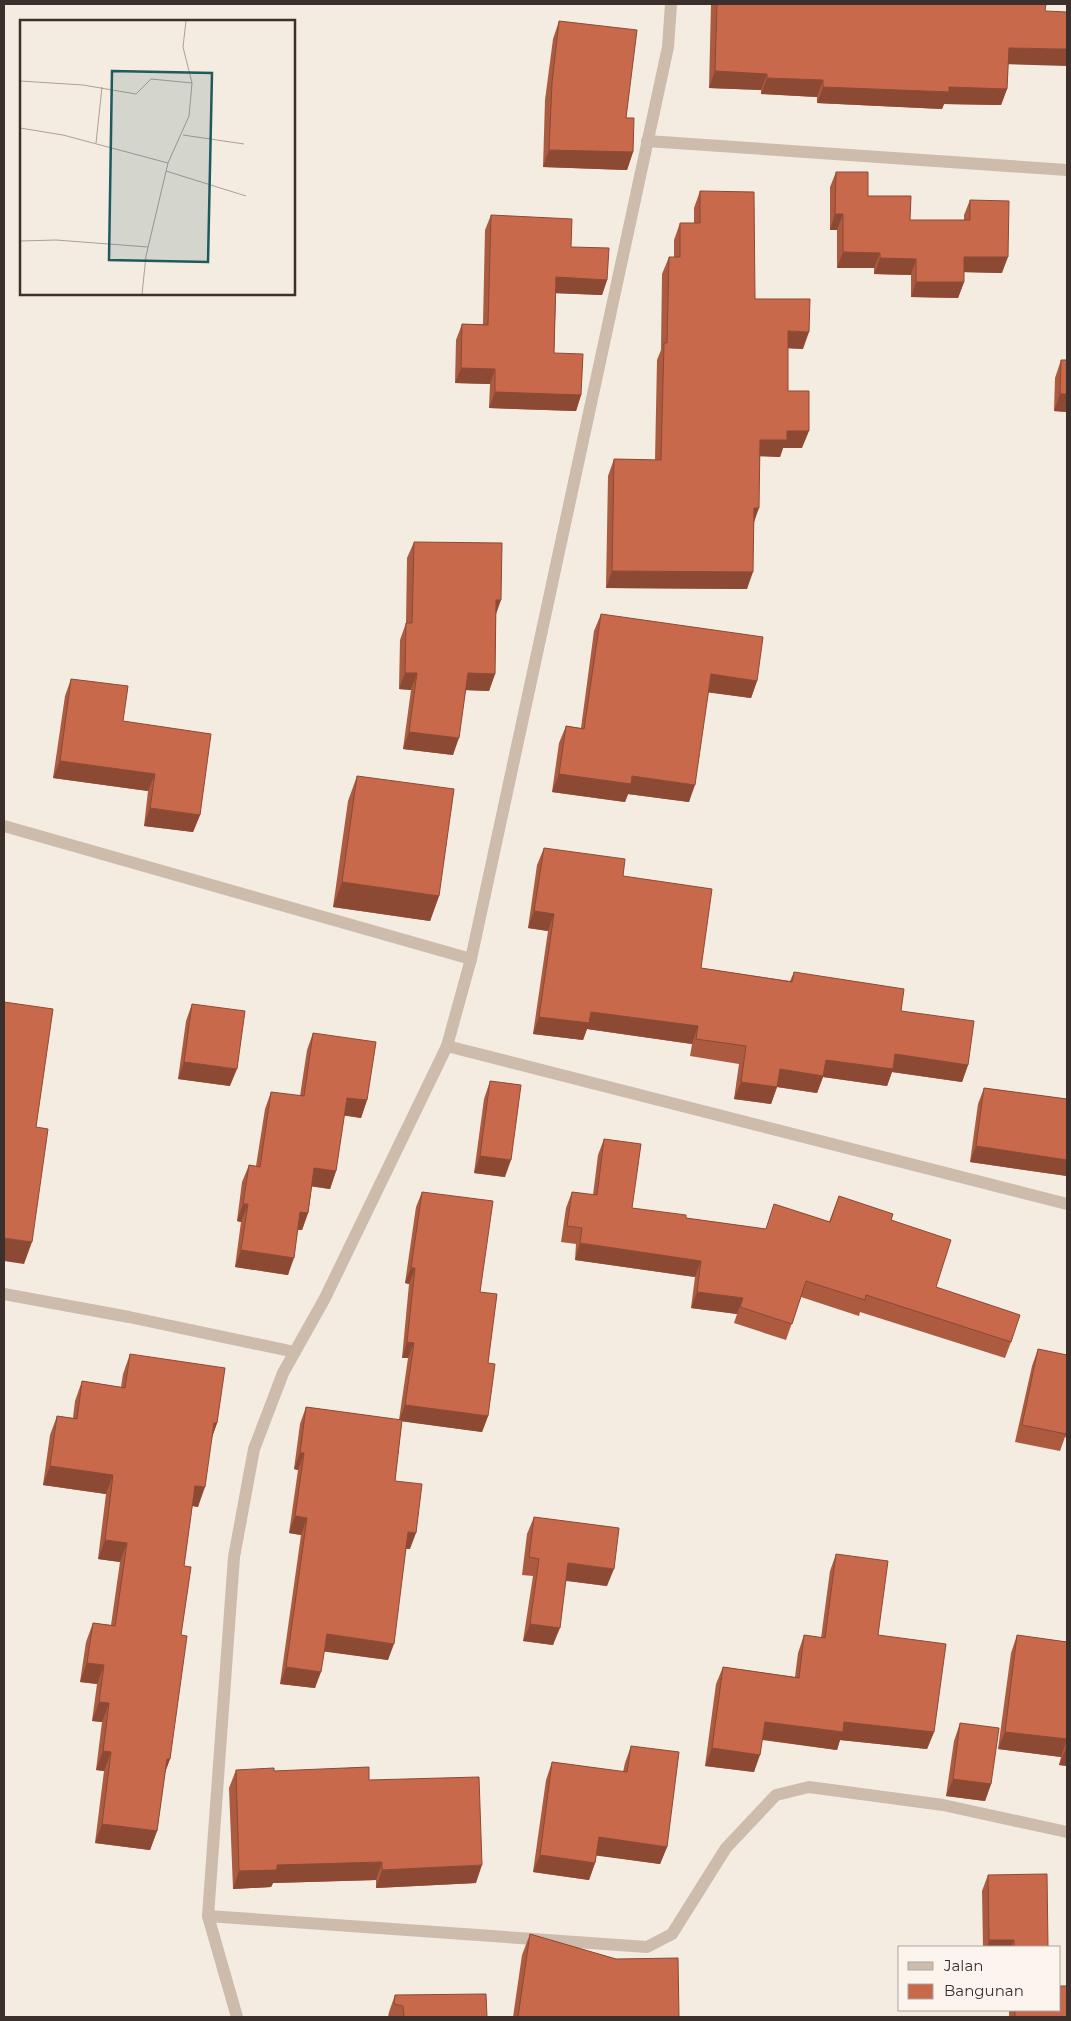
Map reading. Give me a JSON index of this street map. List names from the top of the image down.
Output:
{
  "legend": ["Jalan", "Bangunan"]
}
